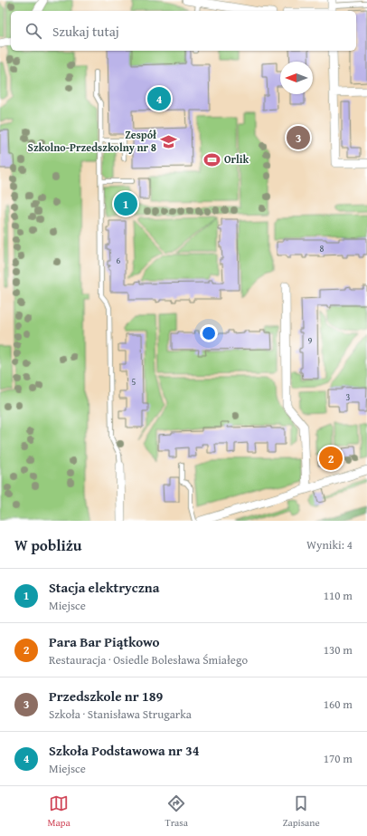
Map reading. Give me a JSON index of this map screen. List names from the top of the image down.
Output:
{
  "places": {
    "school or university": ["Zespół Szkolno-Przedszkolny nr 8"],
    "sports": ["Orlik"]
  },
  "house_numbers": [
    "8",
    "6",
    "9",
    "5",
    "3"
  ],
  "north": "left",
  "page": {
    "search": "Szukaj tutaj",
    "pins": [
      "4",
      "3",
      "1",
      "2"
    ],
    "heading": ["W pobliżu", "Wyniki: 4"],
    "list": [
      {
        "mark": "1",
        "name": "Stacja elektryczna",
        "note": "Miejsce",
        "value": "110 m"
      },
      {
        "mark": "2",
        "name": "Para Bar Piątkowo",
        "note": "Restauracja · Osiedle Bolesława Śmiałego",
        "value": "130 m"
      },
      {
        "mark": "3",
        "name": "Przedszkole nr 189",
        "note": "Szkoła · Stanisława Strugarka",
        "value": "160 m"
      },
      {
        "mark": "4",
        "name": "Szkoła Podstawowa nr 34",
        "note": "Miejsce",
        "value": "170 m"
      }
    ],
    "nav": ["Mapa", "Trasa", "Zapisane"]
  }
}
